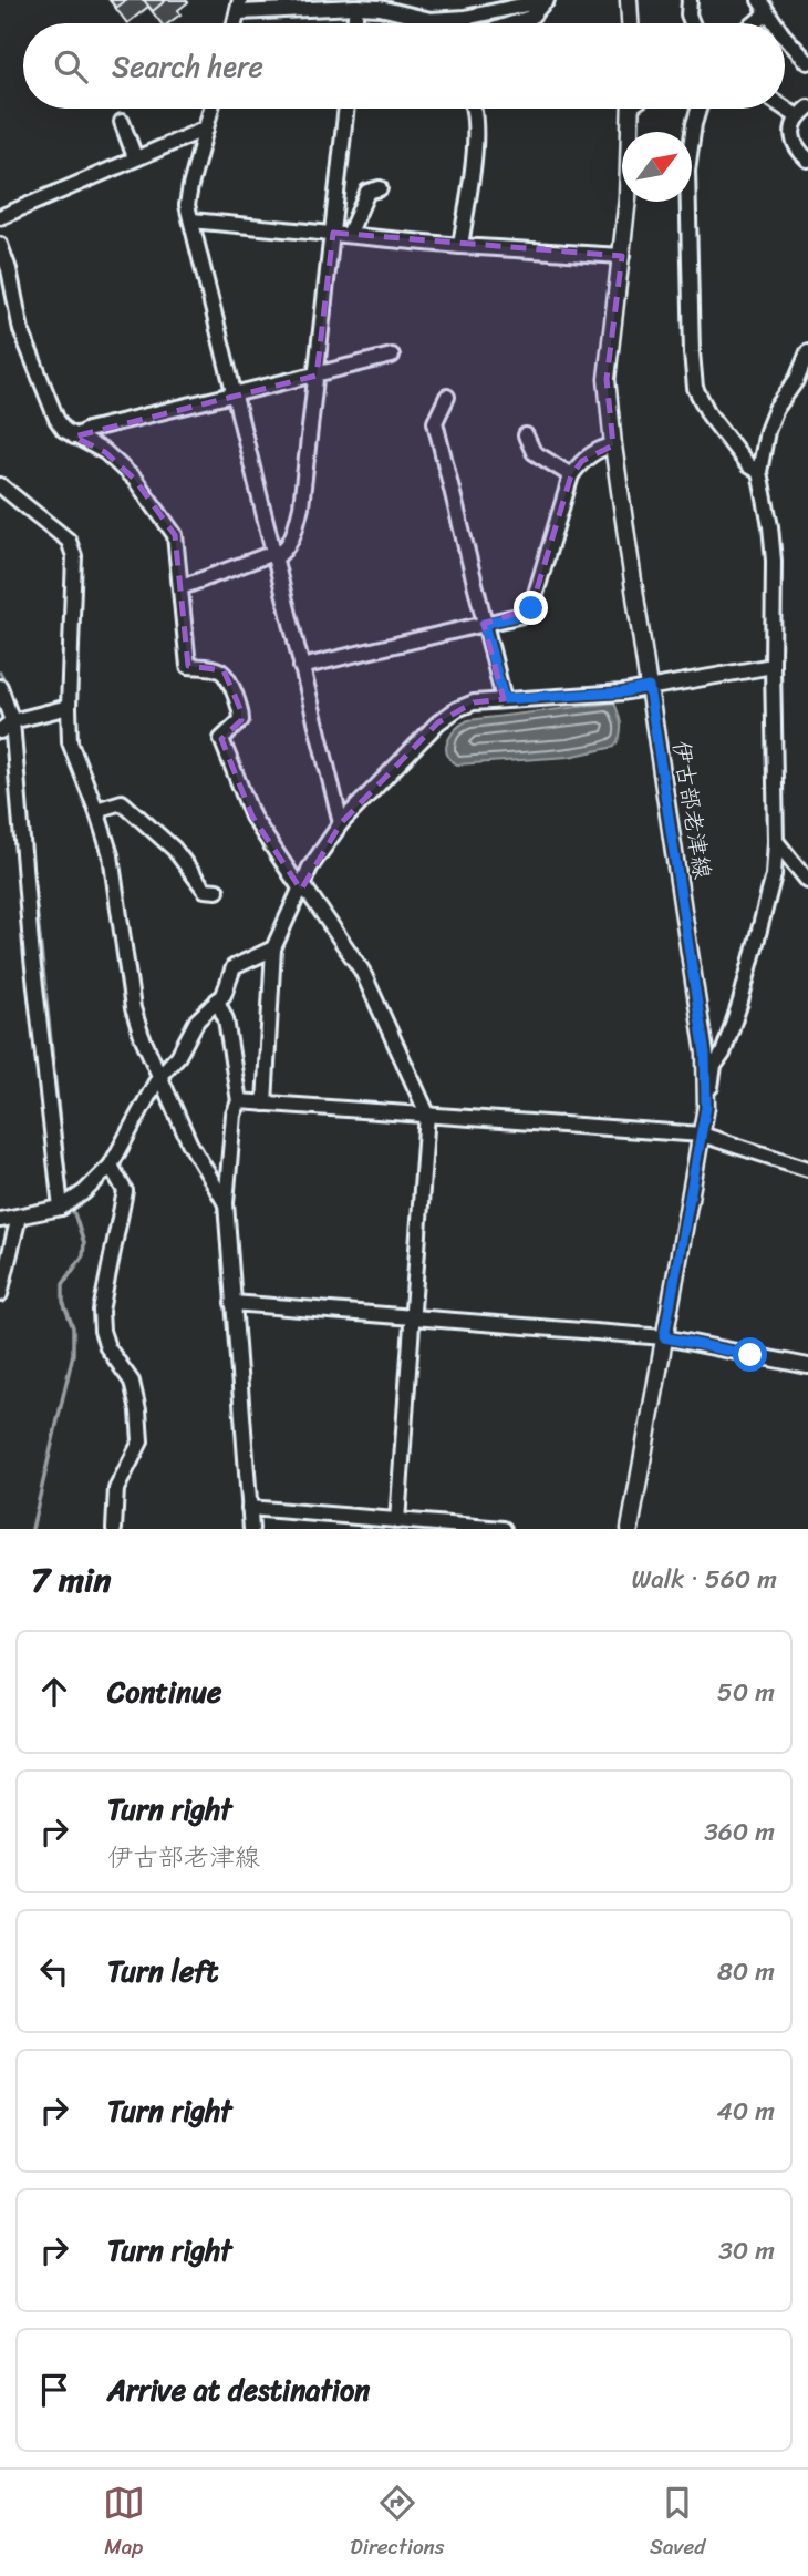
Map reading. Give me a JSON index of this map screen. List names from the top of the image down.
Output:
{
  "streets": {
    "main road": ["伊古部老津線"]
  },
  "north": "top right",
  "page": {
    "search": "Search here",
    "heading": ["7 min", "Walk · 560 m"],
    "list": [
      ["Continue", "50 m"],
      ["Turn right", "伊古部老津線", "360 m"],
      ["Turn left", "80 m"],
      ["Turn right", "40 m"],
      ["Turn right", "30 m"],
      "Arrive at destination"
    ],
    "nav": ["Map", "Directions", "Saved"]
  }
}
